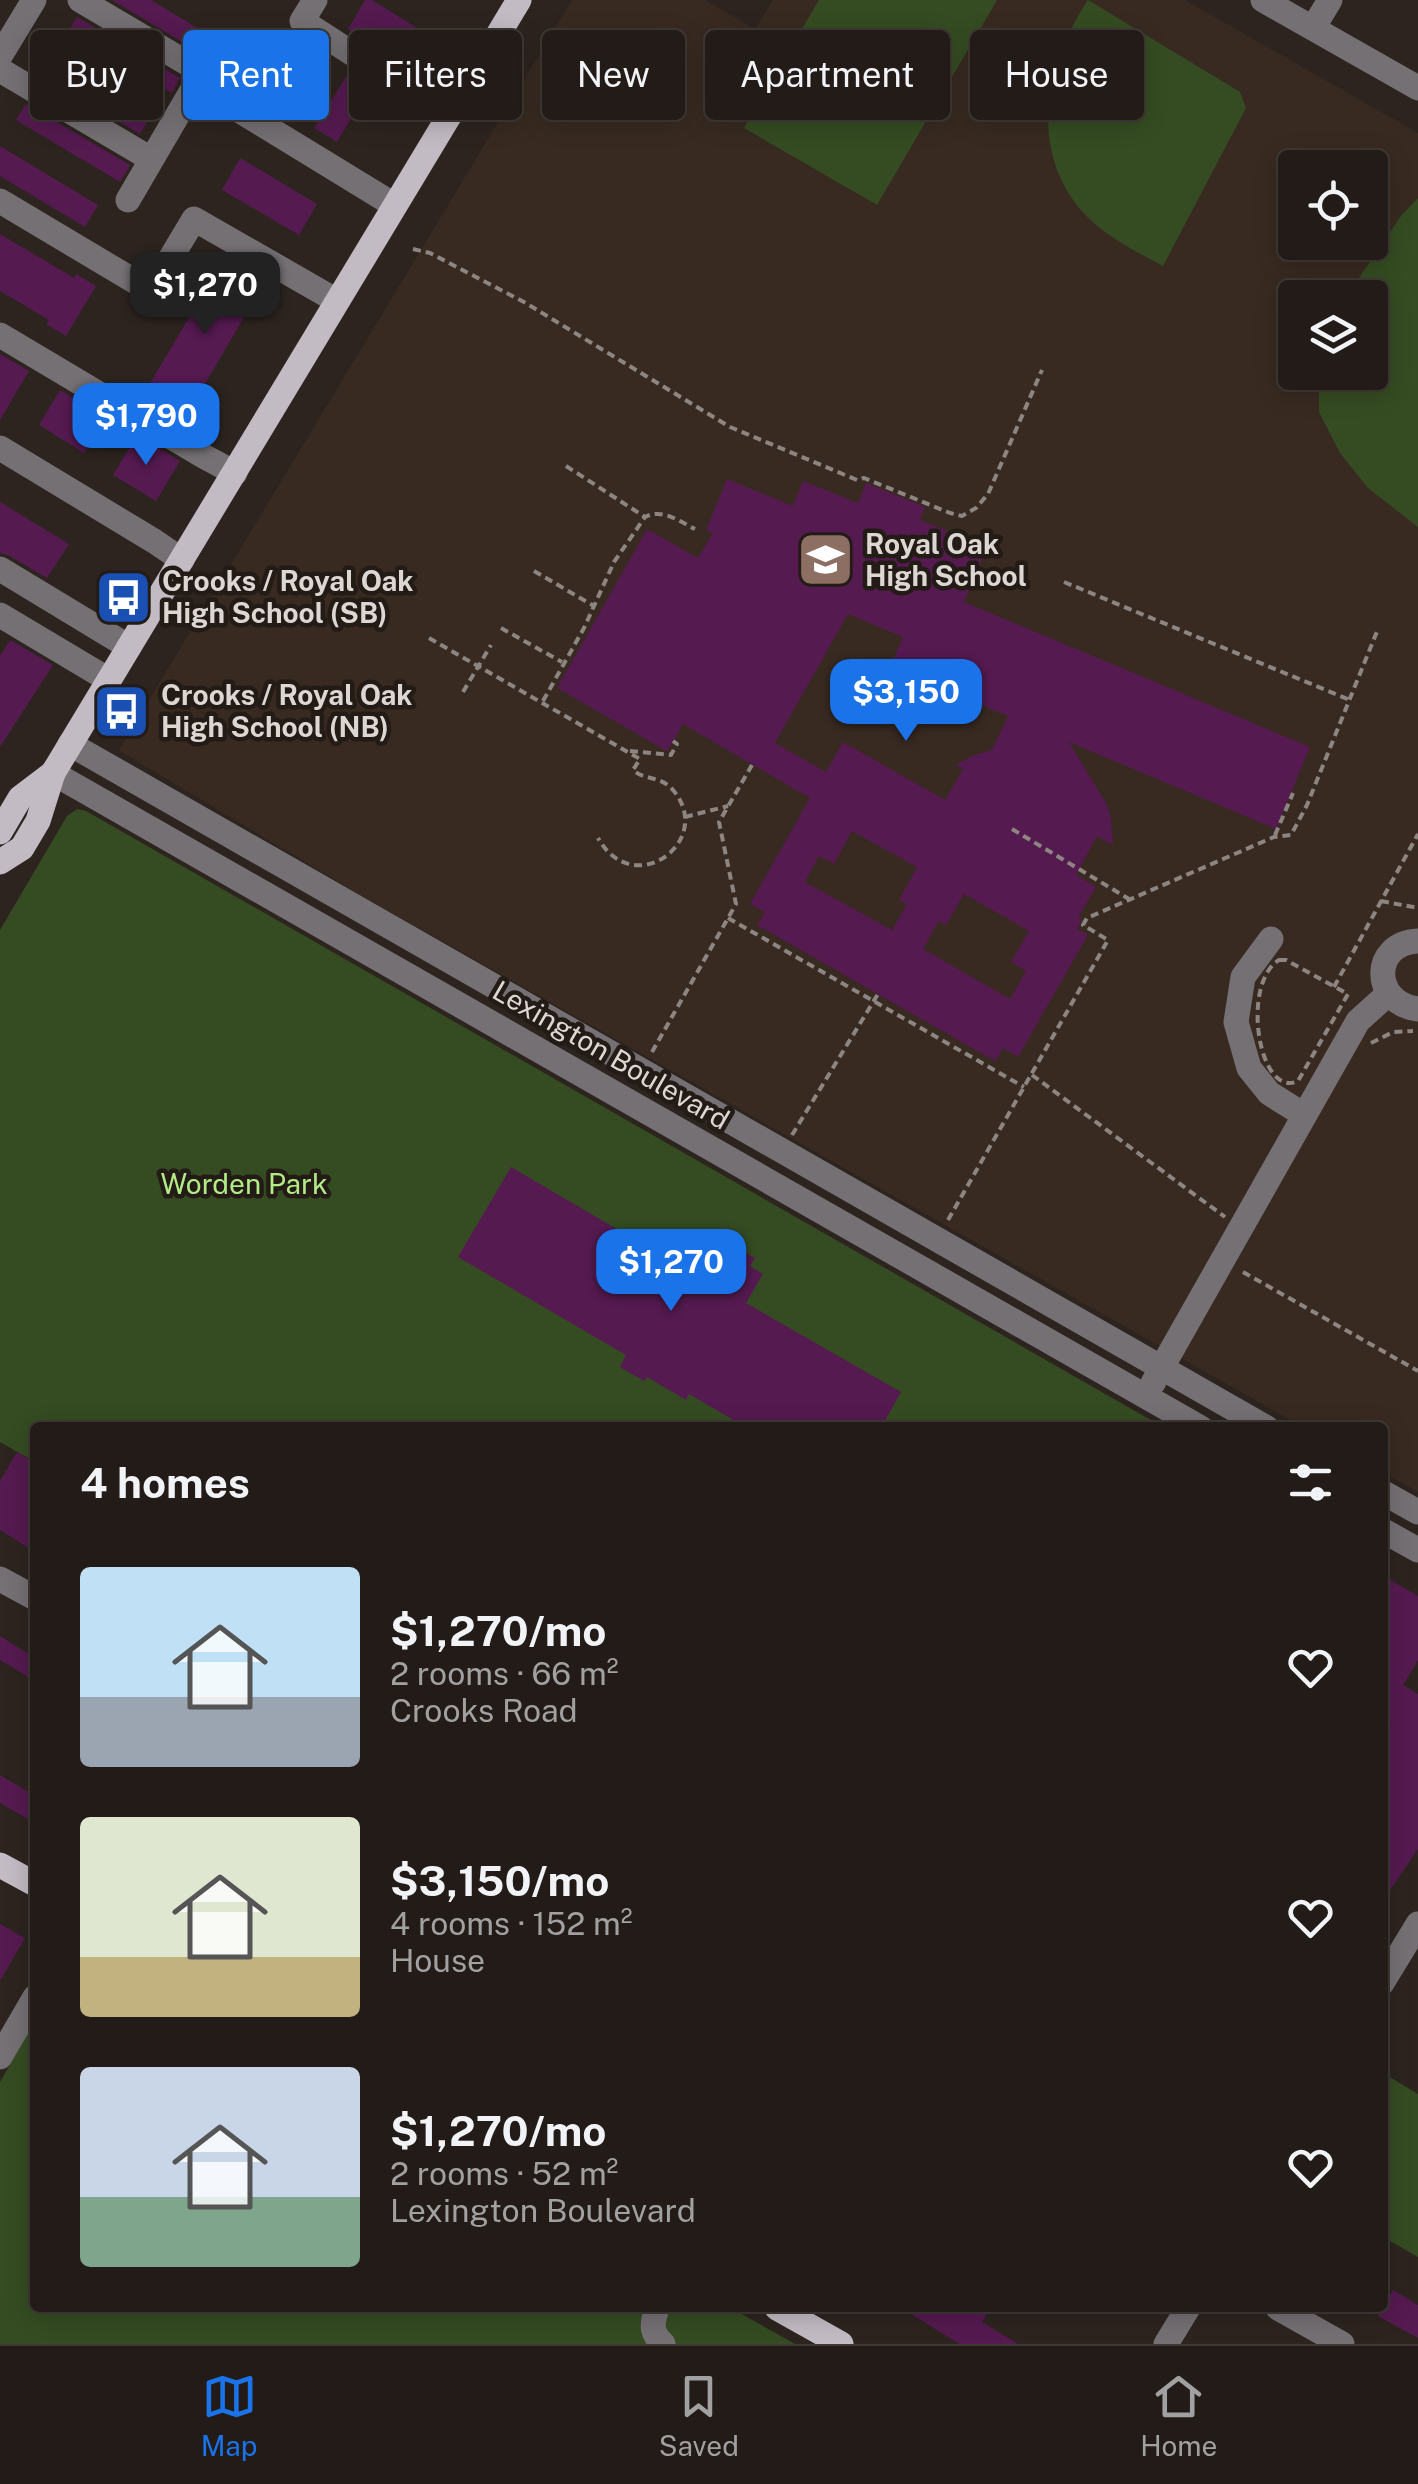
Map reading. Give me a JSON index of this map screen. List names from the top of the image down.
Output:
{
  "streets": {
    "street": ["Lexington Boulevard"]
  },
  "parks": ["Worden Park"],
  "places": {
    "school or university": ["Royal Oak High School"],
    "bus stop": ["Crooks / Royal Oak High School (SB)", "Crooks / Royal Oak High School (NB)"]
  },
  "page": {
    "chip": [
      "Buy",
      "Rent",
      "Filters",
      "New",
      "Apartment",
      "House"
    ],
    "price": [
      "$1,270",
      "$1,790",
      "$3,150",
      "$1,270"
    ],
    "heading": "4 homes",
    "list": [
      {
        "name": "$1,270/mo",
        "note": "2 rooms · 66 m² · Crooks Road"
      },
      {
        "name": "$3,150/mo",
        "note": "4 rooms · 152 m² · House"
      },
      {
        "name": "$1,270/mo",
        "note": "2 rooms · 52 m² · Lexington Boulevard"
      }
    ],
    "tabs": ["Map", "Saved", "Home"]
  }
}
